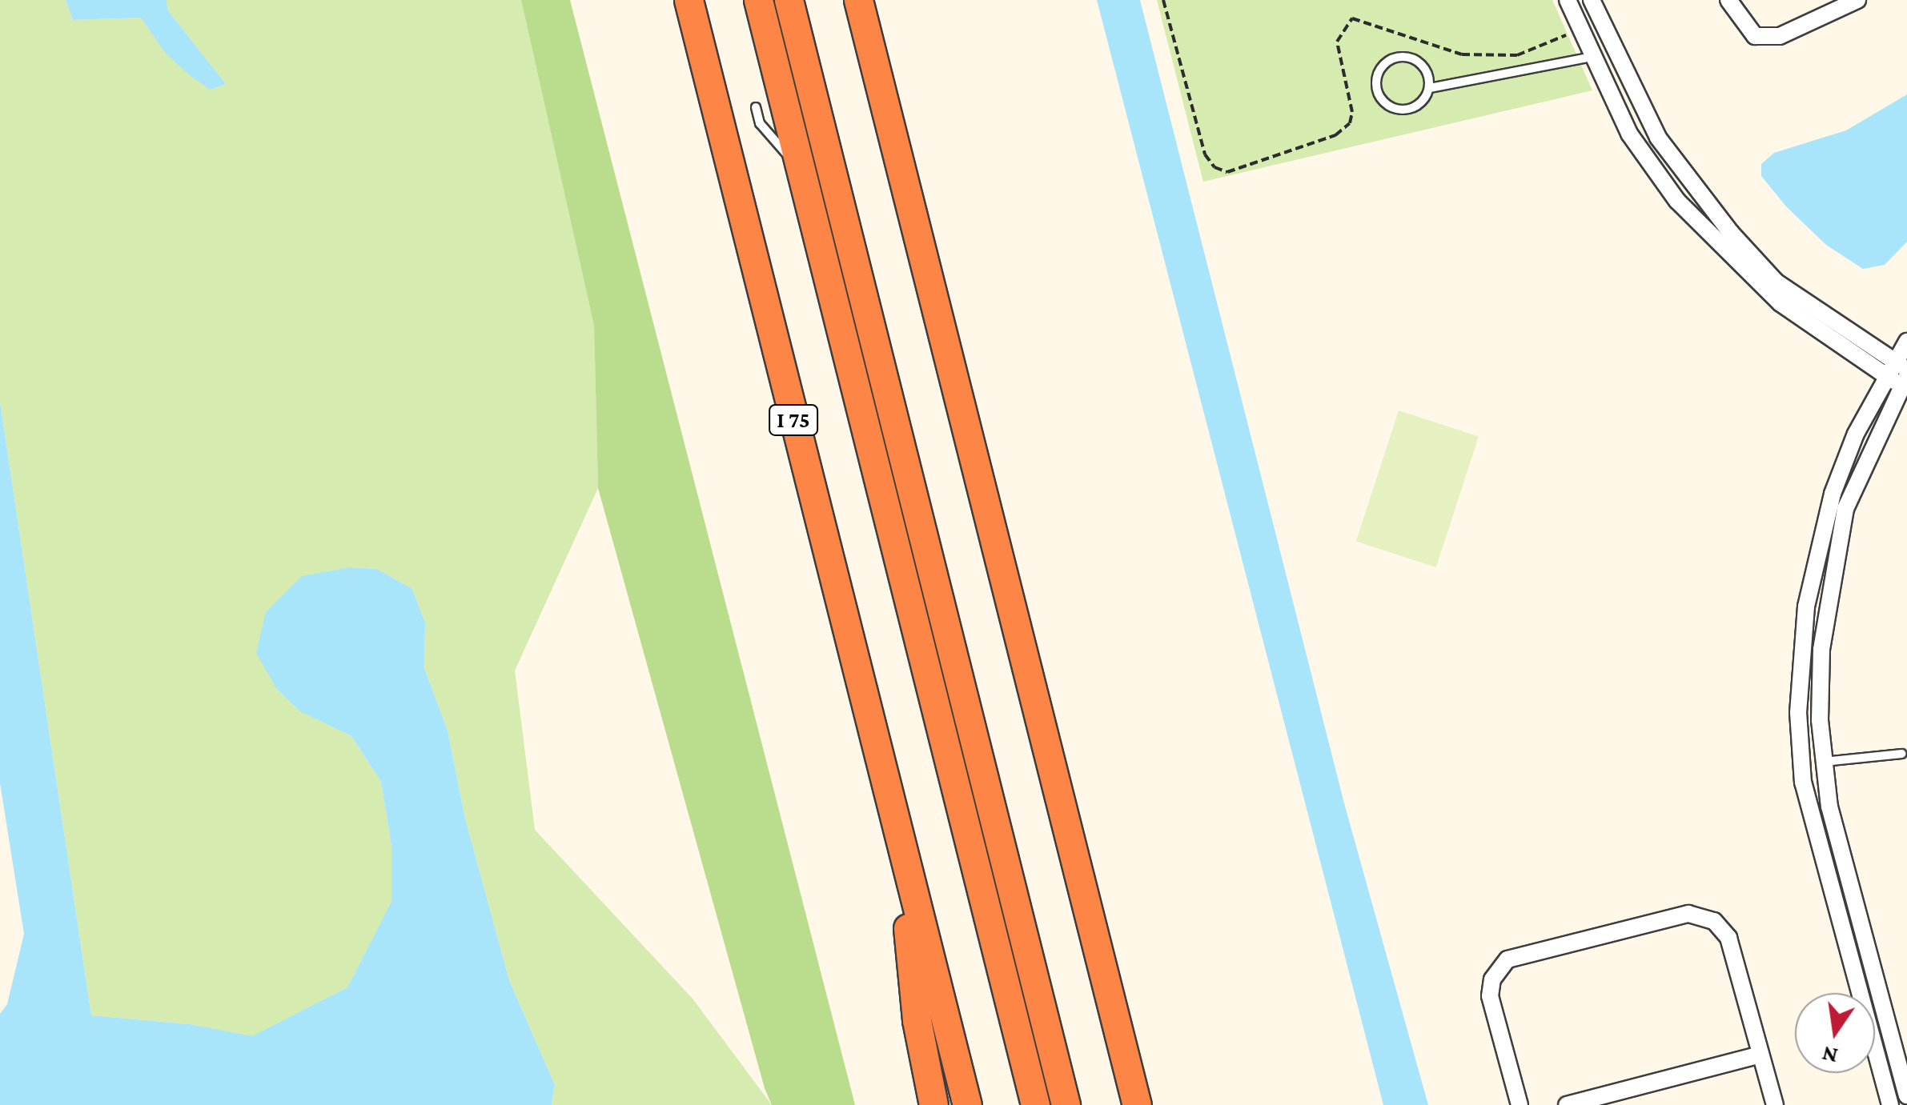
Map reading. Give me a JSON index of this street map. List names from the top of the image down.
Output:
{
  "streets": {
    "highway": ["I 75"]
  },
  "north": "bottom"
}
